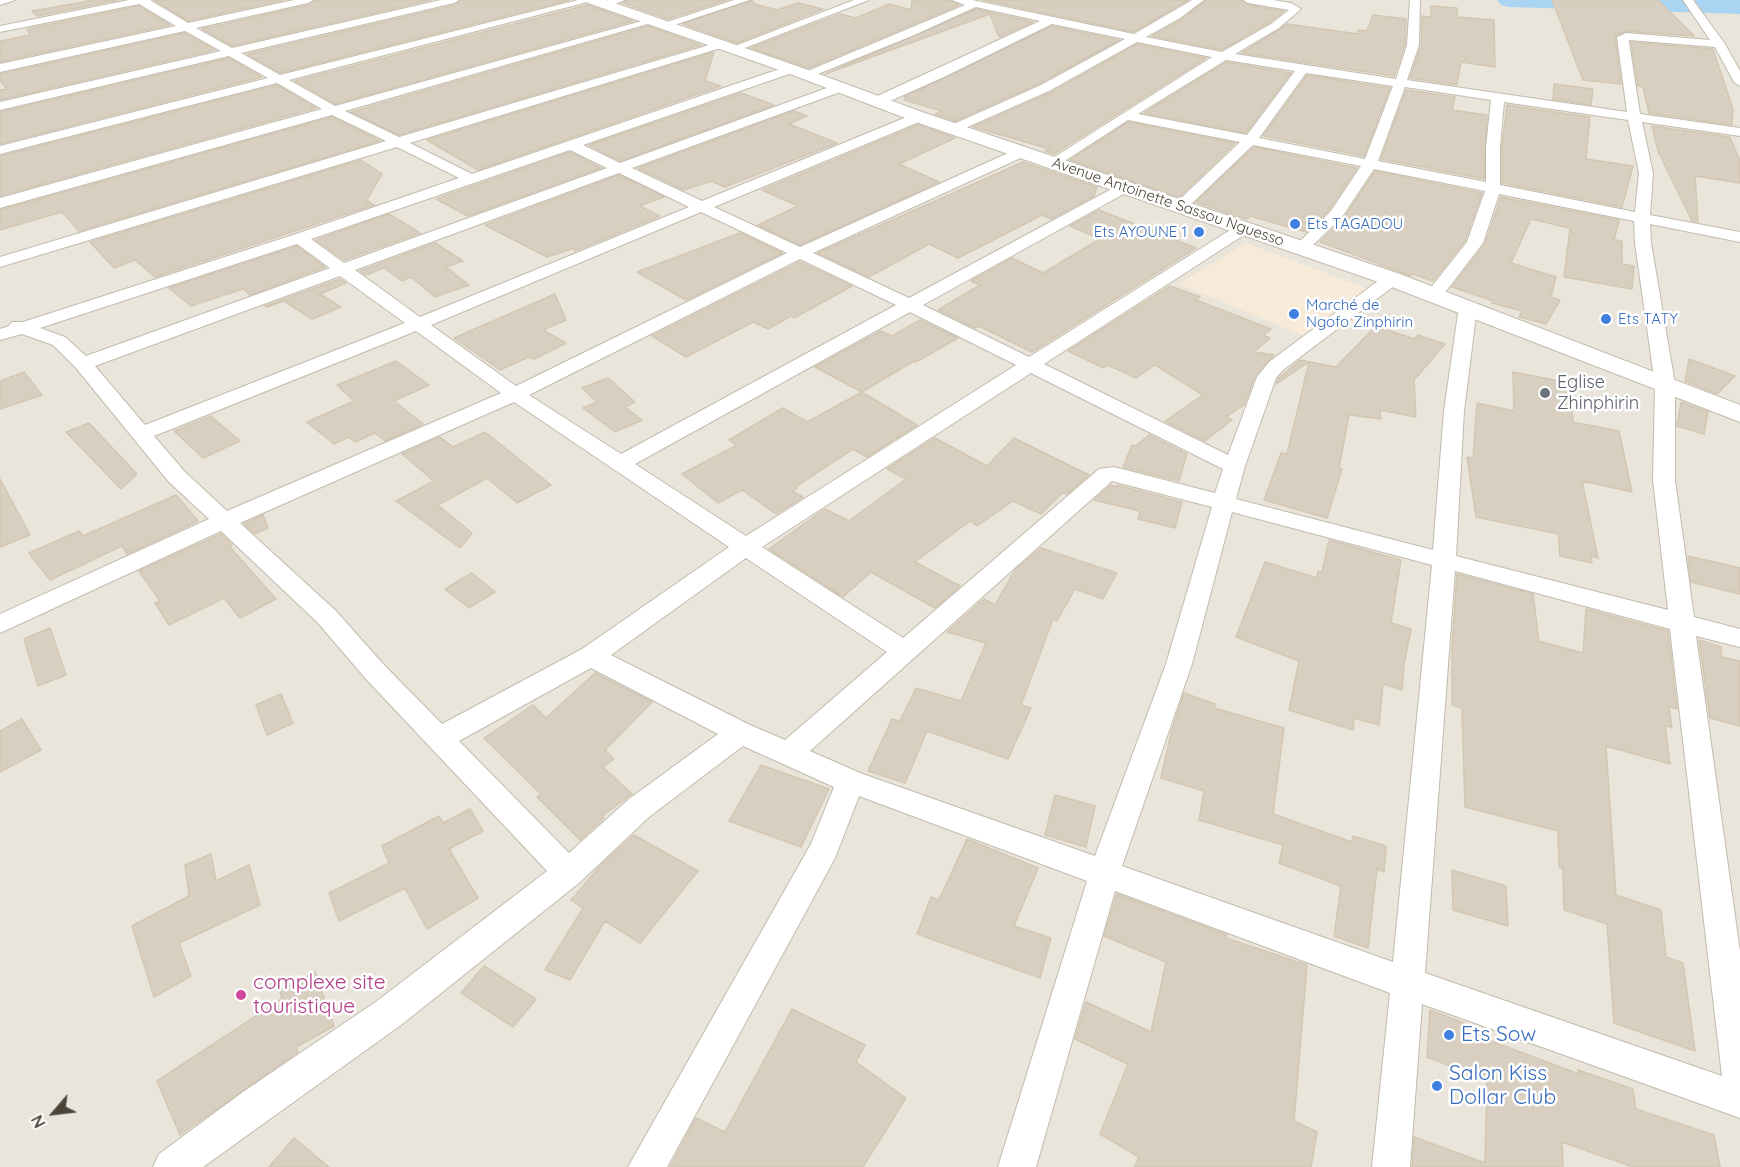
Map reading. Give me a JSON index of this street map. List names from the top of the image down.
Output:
{
  "streets": {
    "street": ["Avenue Antoinette Sassou Nguesso"]
  },
  "places": [
    "Ets TAGADOU",
    "Ets AYOUNE 1",
    "Marché de Ngofo Zinphirin",
    "Ets TATY",
    "Eglise Zhinphirin",
    "complexe site touristique",
    "Ets Sow",
    "Salon Kiss Dollar Club"
  ],
  "north": "bottom left"
}
